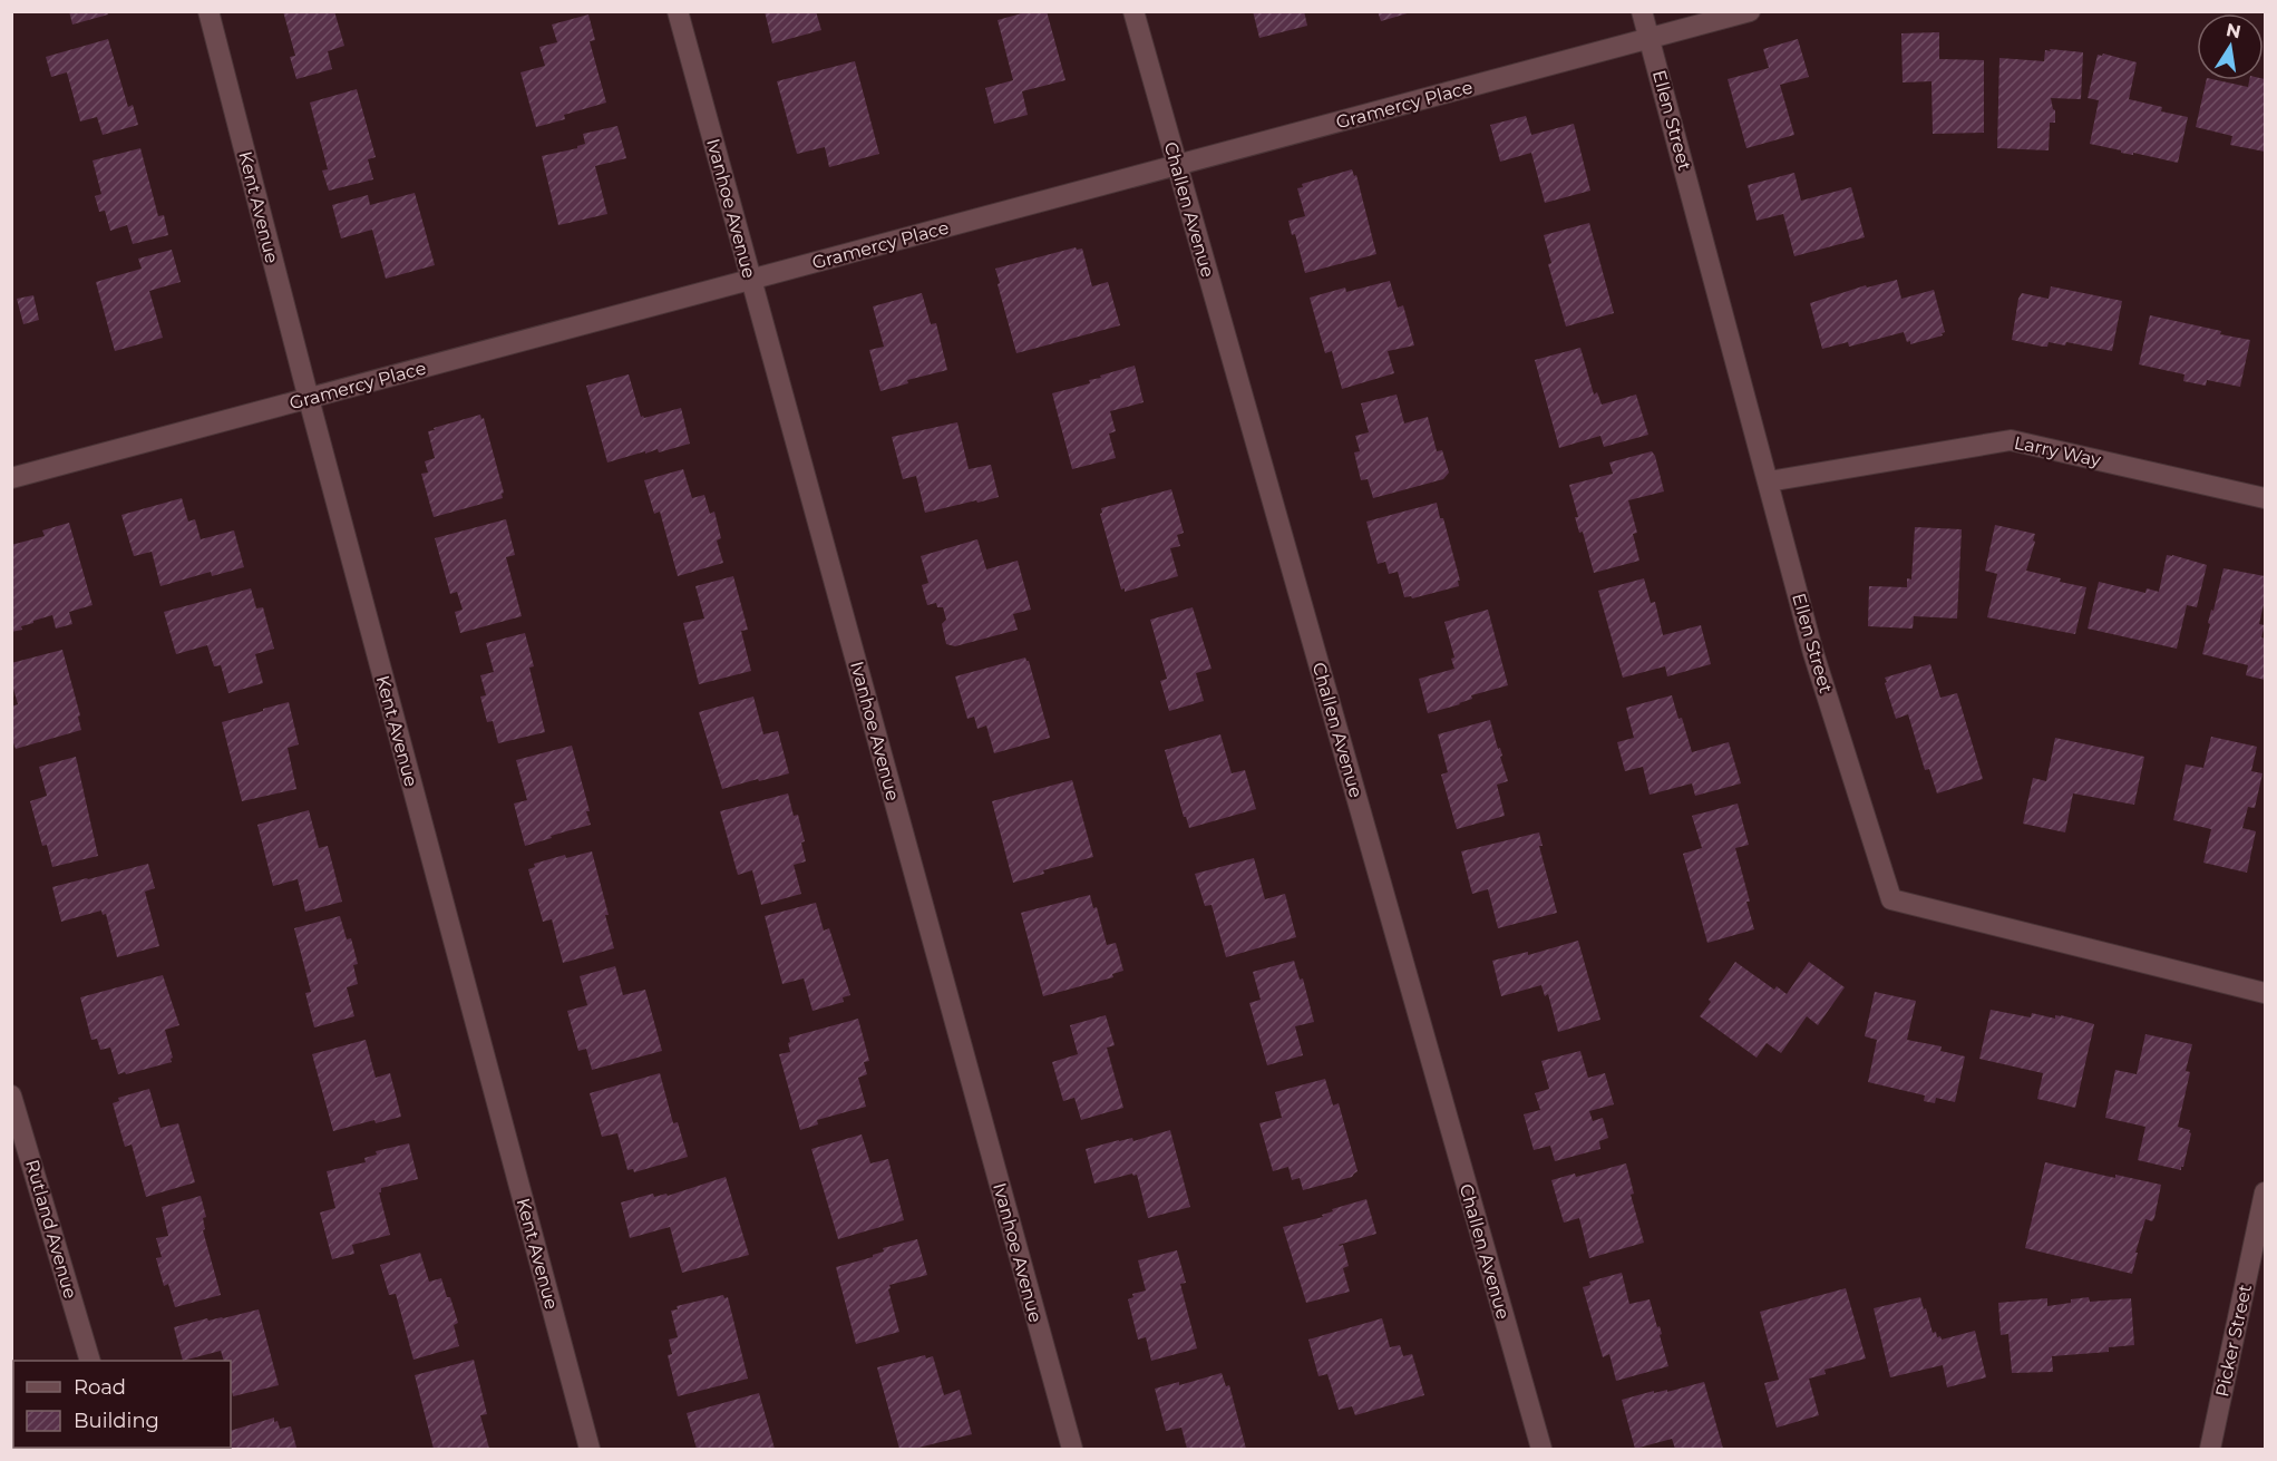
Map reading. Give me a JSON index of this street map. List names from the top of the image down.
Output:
{
  "streets": {
    "street": [
      "Gramercy Place",
      "Ellen Street",
      "Kent Avenue",
      "Ivanhoe Avenue",
      "Challen Avenue",
      "Larry Way",
      "Rutland Avenue",
      "Picker Street"
    ]
  },
  "crossings": [
    ["Gramercy Place", "Ellen Street"],
    ["Gramercy Place", "Kent Avenue"],
    ["Gramercy Place", "Ivanhoe Avenue"],
    ["Gramercy Place", "Challen Avenue"],
    ["Ellen Street", "Larry Way"]
  ],
  "legend": ["Road", "Building"],
  "north": "top"
}
